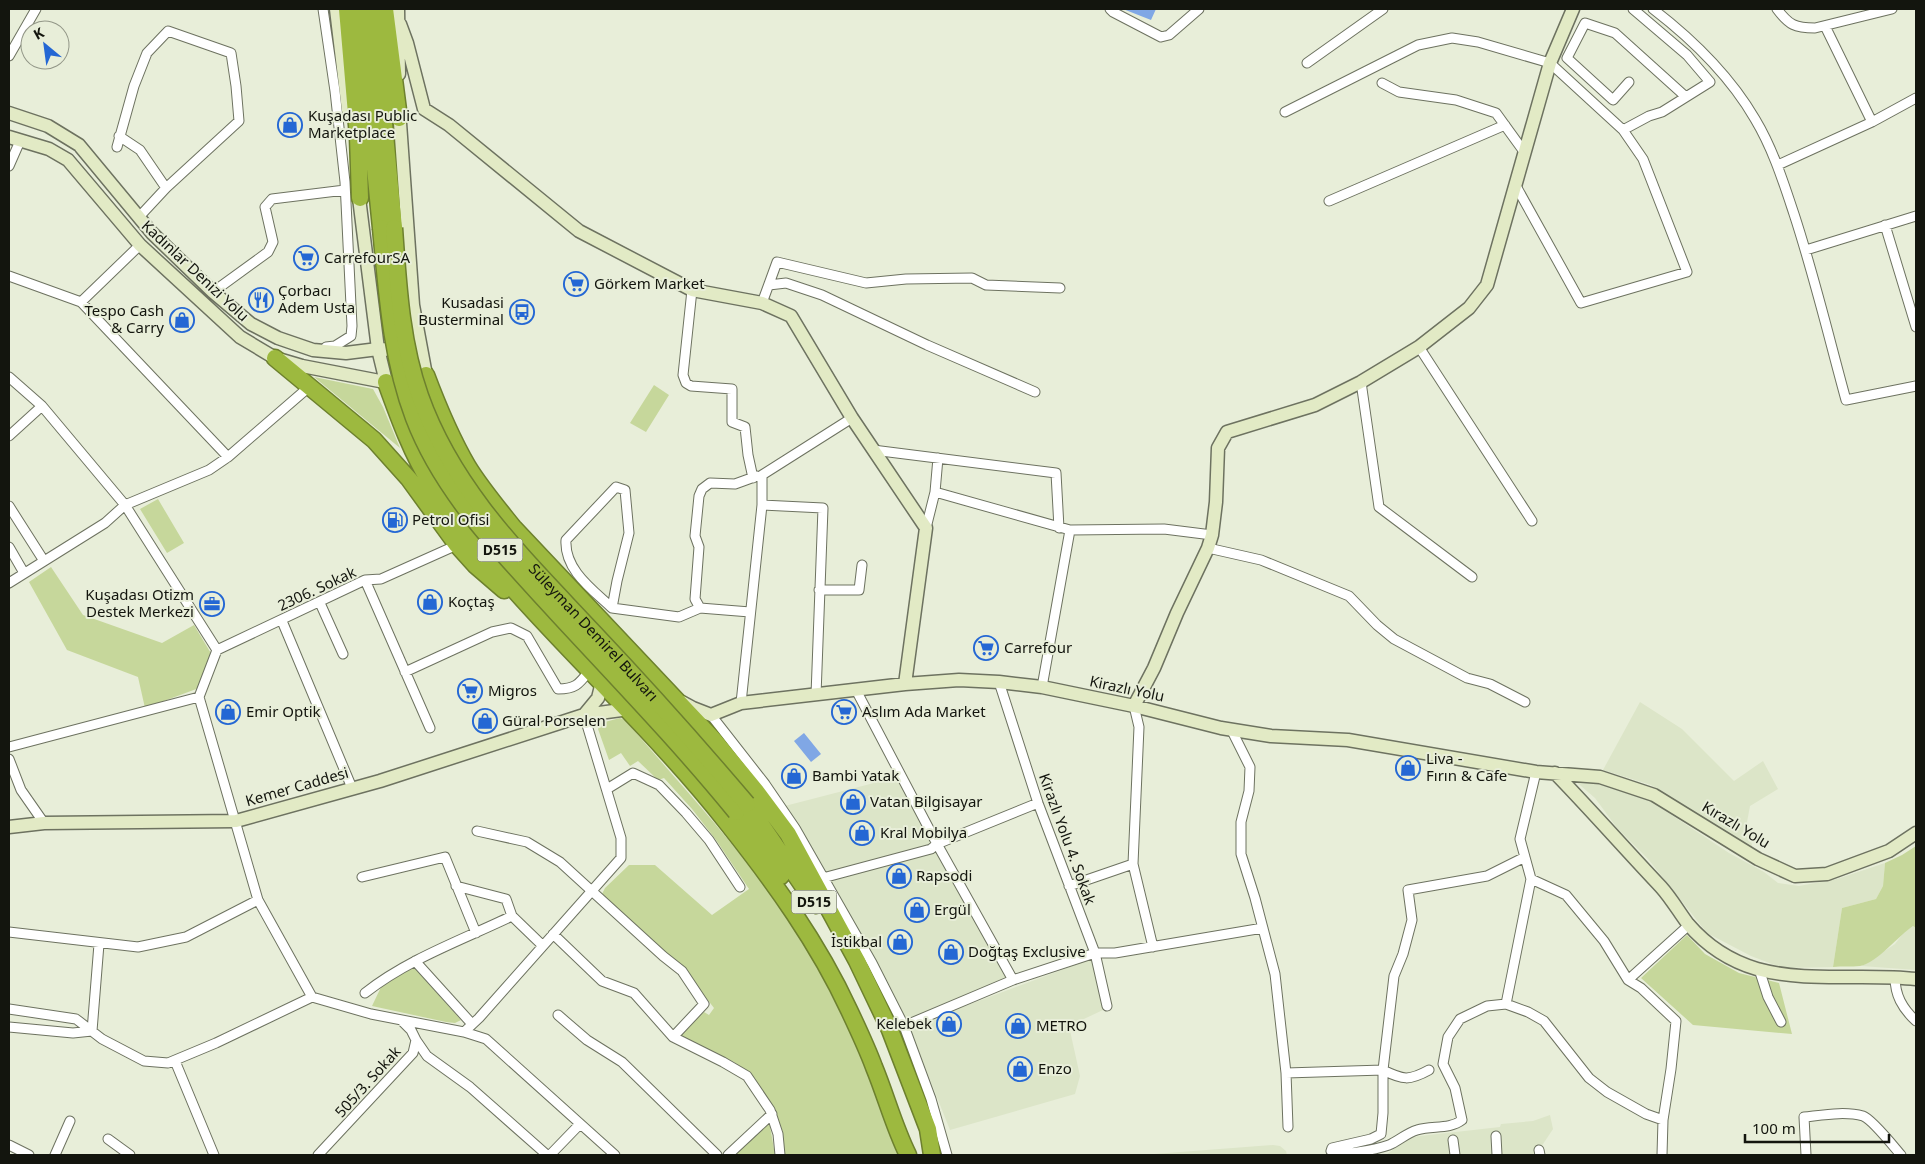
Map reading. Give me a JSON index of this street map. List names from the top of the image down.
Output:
{
  "streets": {
    "highway": ["D515", "Süleyman Demirel Bulvarı"],
    "main road": [
      "Kadınlar Denizi Yolu",
      "Kirazlı Yolu",
      "Kemer Caddesi",
      "Kırazlı Yolu"
    ],
    "street": ["2306. Sokak", "Kirazlı Yolu 4. Sokak", "505/3. Sokak"]
  },
  "crossings": [
    ["Kirazlı Yolu", "Kırazlı Yolu"],
    ["Kirazlı Yolu", "Kirazlı Yolu 4. Sokak"]
  ],
  "places": {
    "shop": [
      "Kuşadası Public Marketplace",
      "Tespo Cash & Carry",
      "Koçtaş",
      "Emir Optik",
      "Güral Porselen",
      "Liva - Fırın & Cafe",
      "Bambi Yatak",
      "Vatan Bilgisayar",
      "Kral Mobilya",
      "Rapsodi",
      "Ergül",
      "İstikbal",
      "Doğtaş Exclusive",
      "Kelebek",
      "METRO",
      "Enzo"
    ],
    "supermarket": [
      "CarrefourSA",
      "Görkem Market",
      "Carrefour",
      "Migros",
      "Aslım Ada Market"
    ],
    "restaurant": ["Çorbacı Adem Usta"],
    "bus stop": ["Kusadasi Busterminal"],
    "fuel station": ["Petrol Ofisi"],
    "office": ["Kuşadası Otizm Destek Merkezi"]
  },
  "scale_bar": "100 m",
  "north": "top left"
}
